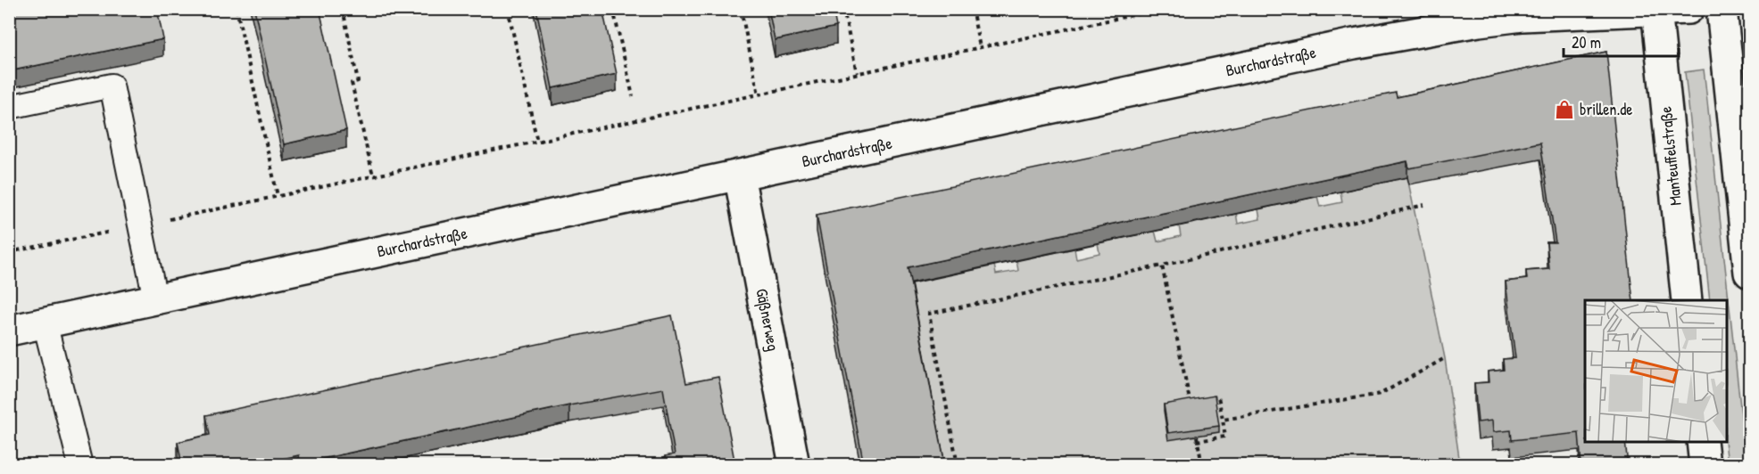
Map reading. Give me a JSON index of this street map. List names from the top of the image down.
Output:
{
  "streets": {
    "street": ["Burchardstraße", "Manteuffelstraße", "Gäßnerweg"]
  },
  "crossings": [
    ["Burchardstraße", "Manteuffelstraße"],
    ["Burchardstraße", "Gäßnerweg"]
  ],
  "places": {
    "shop": ["brillen.de"]
  },
  "scale_bar": "20 m"
}
